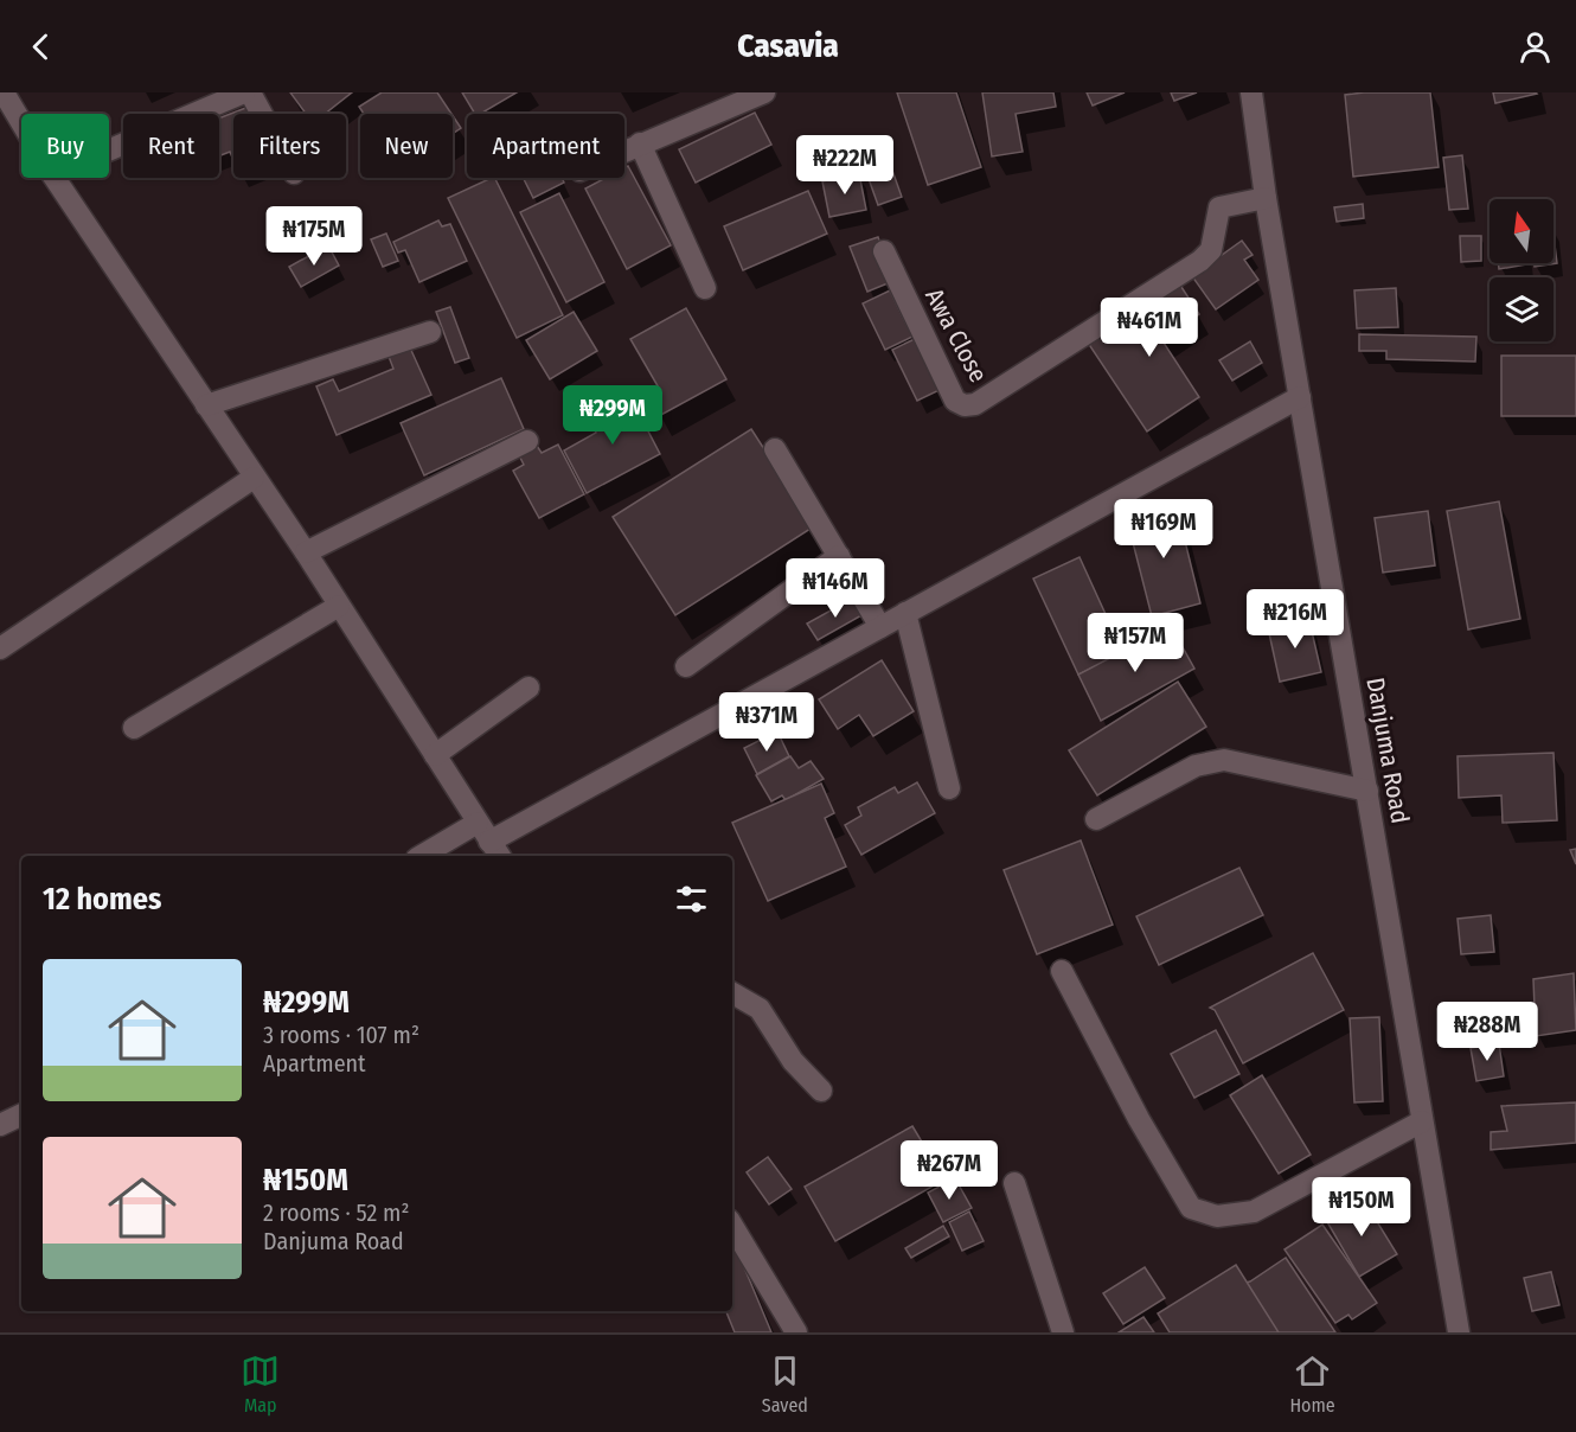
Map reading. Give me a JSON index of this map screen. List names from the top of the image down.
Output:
{
  "streets": {
    "street": ["Awa Close", "Danjuma Road"]
  },
  "crossings": [
    ["Awa Close", "Danjuma Road"]
  ],
  "north": "top",
  "page": {
    "header": "Casavia",
    "chip": [
      "Buy",
      "Rent",
      "Filters",
      "New",
      "Apartment"
    ],
    "price": [
      "₦222M",
      "₦175M",
      "₦461M",
      "₦299M",
      "₦169M",
      "₦146M",
      "₦216M",
      "₦157M",
      "₦371M",
      "₦288M",
      "₦267M",
      "₦150M"
    ],
    "heading": "12 homes",
    "list": [
      {
        "name": "₦299M",
        "note": "3 rooms · 107 m² · Apartment"
      },
      {
        "name": "₦150M",
        "note": "2 rooms · 52 m² · Danjuma Road"
      }
    ],
    "tabs": ["Map", "Saved", "Home"]
  }
}
